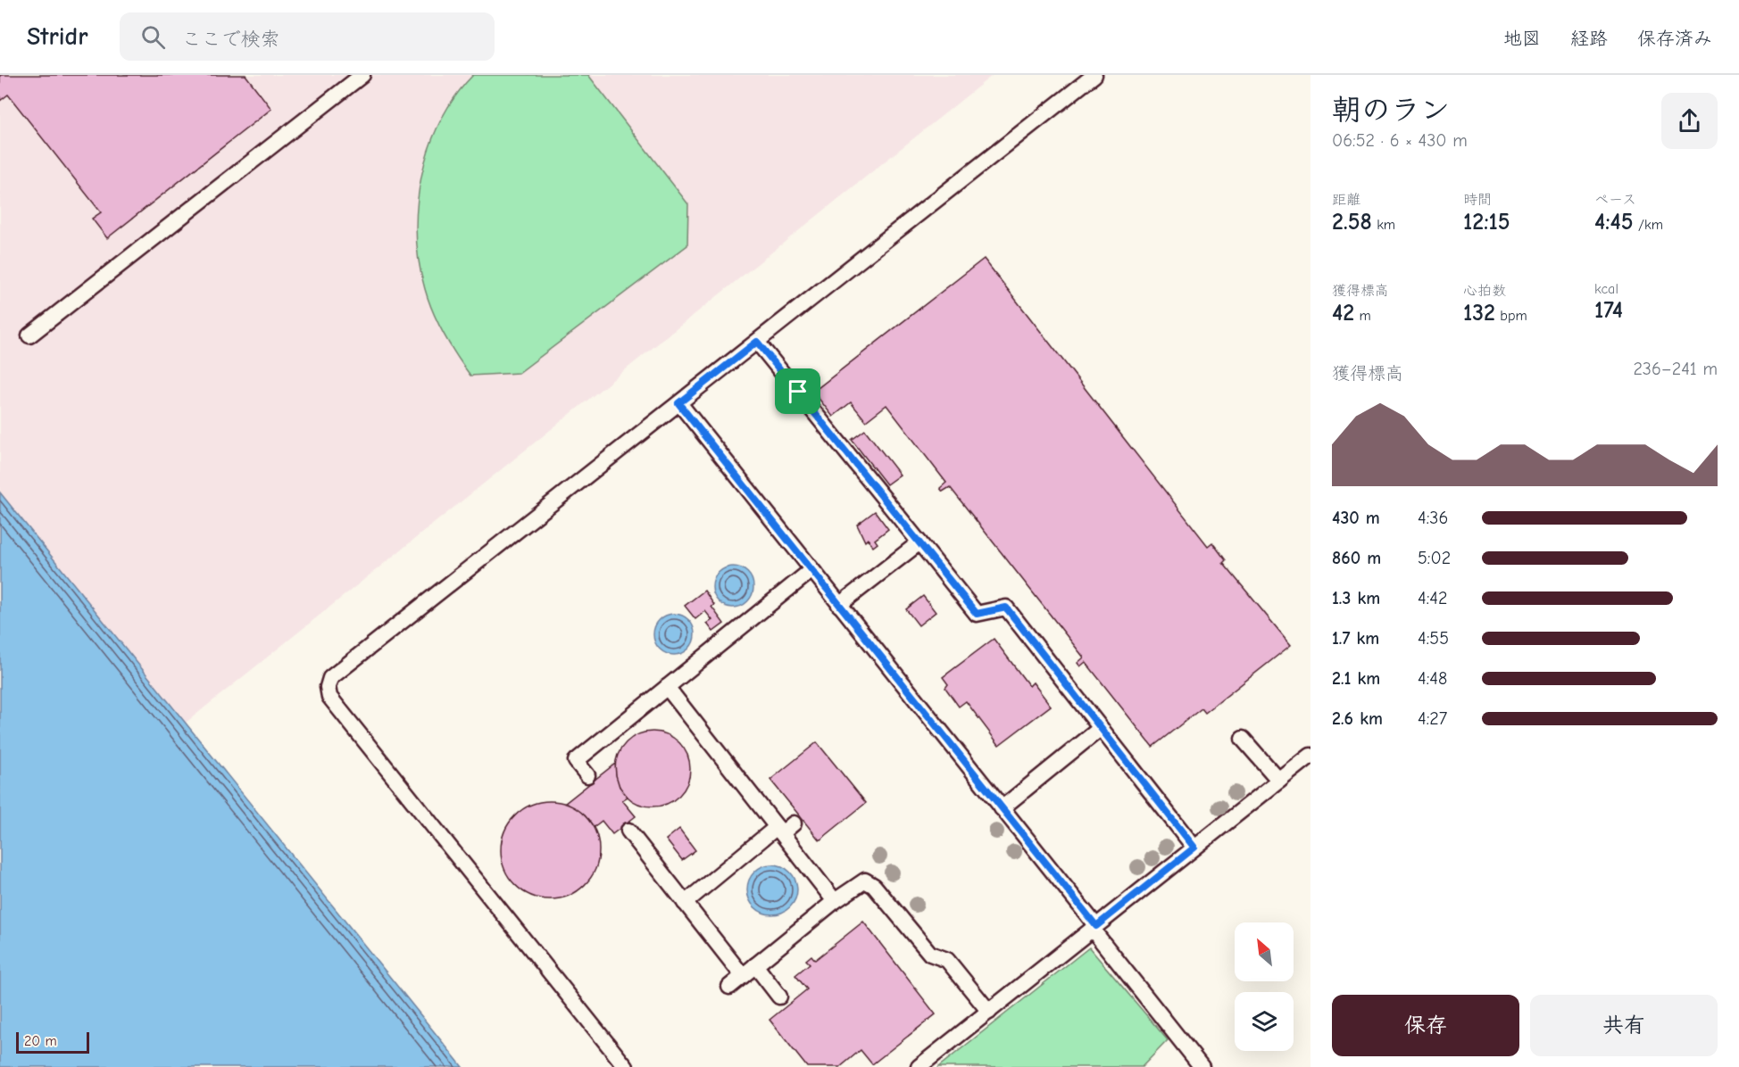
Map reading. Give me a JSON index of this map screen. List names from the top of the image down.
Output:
{
  "scale_bar": "20 m",
  "north": "top left",
  "page": {
    "header": "Stridr",
    "search": "ここで検索",
    "nav": ["地図", "経路", "保存済み"],
    "heading": ["朝のラン", "06:52 · 6 × 430 m"],
    "stats": [
      ["距離", "2.58 km"],
      ["時間", "12:15"],
      ["ペース", "4:45 /km"],
      ["獲得標高", "42 m"],
      ["心拍数", "132 bpm"],
      ["kcal", "174"]
    ],
    "chart": ["獲得標高", "236–241 m"],
    "list": [
      {
        "name": "430 m",
        "note": "4:36"
      },
      {
        "name": "860 m",
        "note": "5:02"
      },
      {
        "name": "1.3 km",
        "note": "4:42"
      },
      {
        "name": "1.7 km",
        "note": "4:55"
      },
      {
        "name": "2.1 km",
        "note": "4:48"
      },
      {
        "name": "2.6 km",
        "note": "4:27"
      }
    ],
    "buttons": ["保存", "共有"],
    "scale": "20 m"
  }
}
